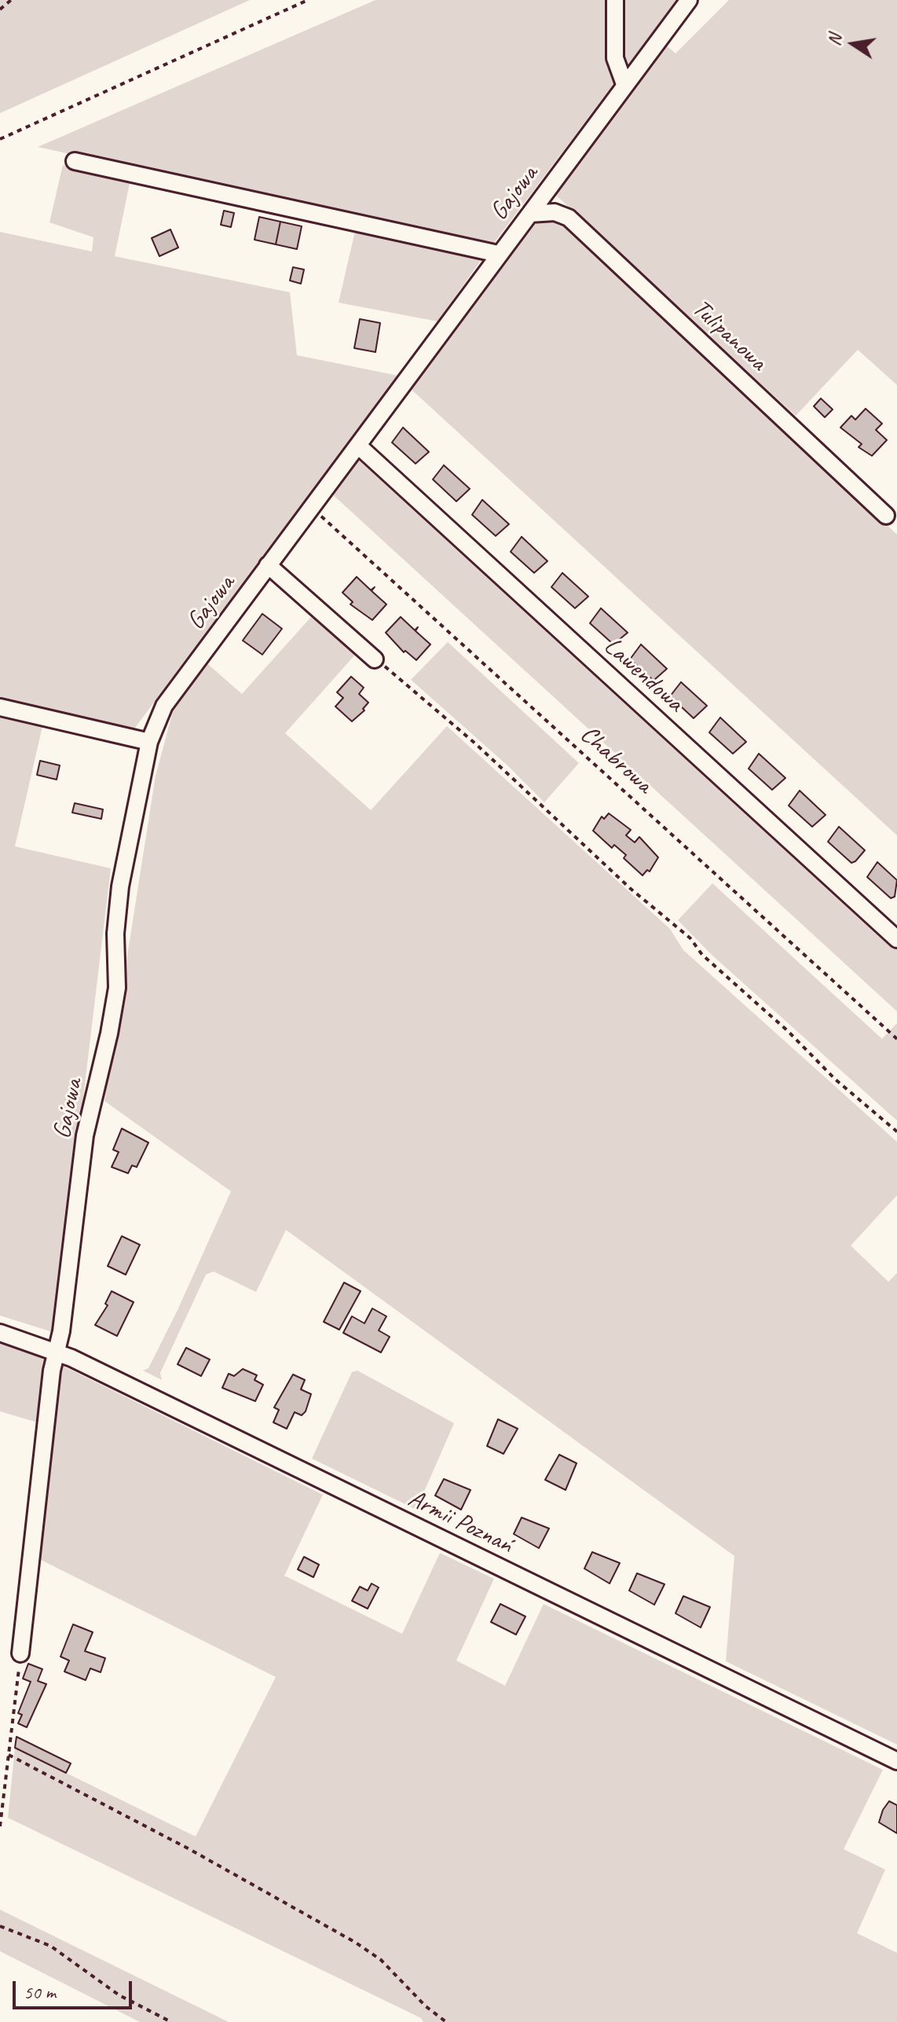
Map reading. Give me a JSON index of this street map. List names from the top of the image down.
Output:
{
  "streets": {
    "street": [
      "Gajowa",
      "Tulipanowa",
      "Lawendowa",
      "Armii Poznań"
    ],
    "path": ["Chabrowa"]
  },
  "crossings": [
    ["Gajowa", "Tulipanowa"],
    ["Gajowa", "Lawendowa"],
    ["Gajowa", "Chabrowa"],
    ["Gajowa", "Armii Poznań"]
  ],
  "scale_bar": "50 m",
  "north": "left"
}
